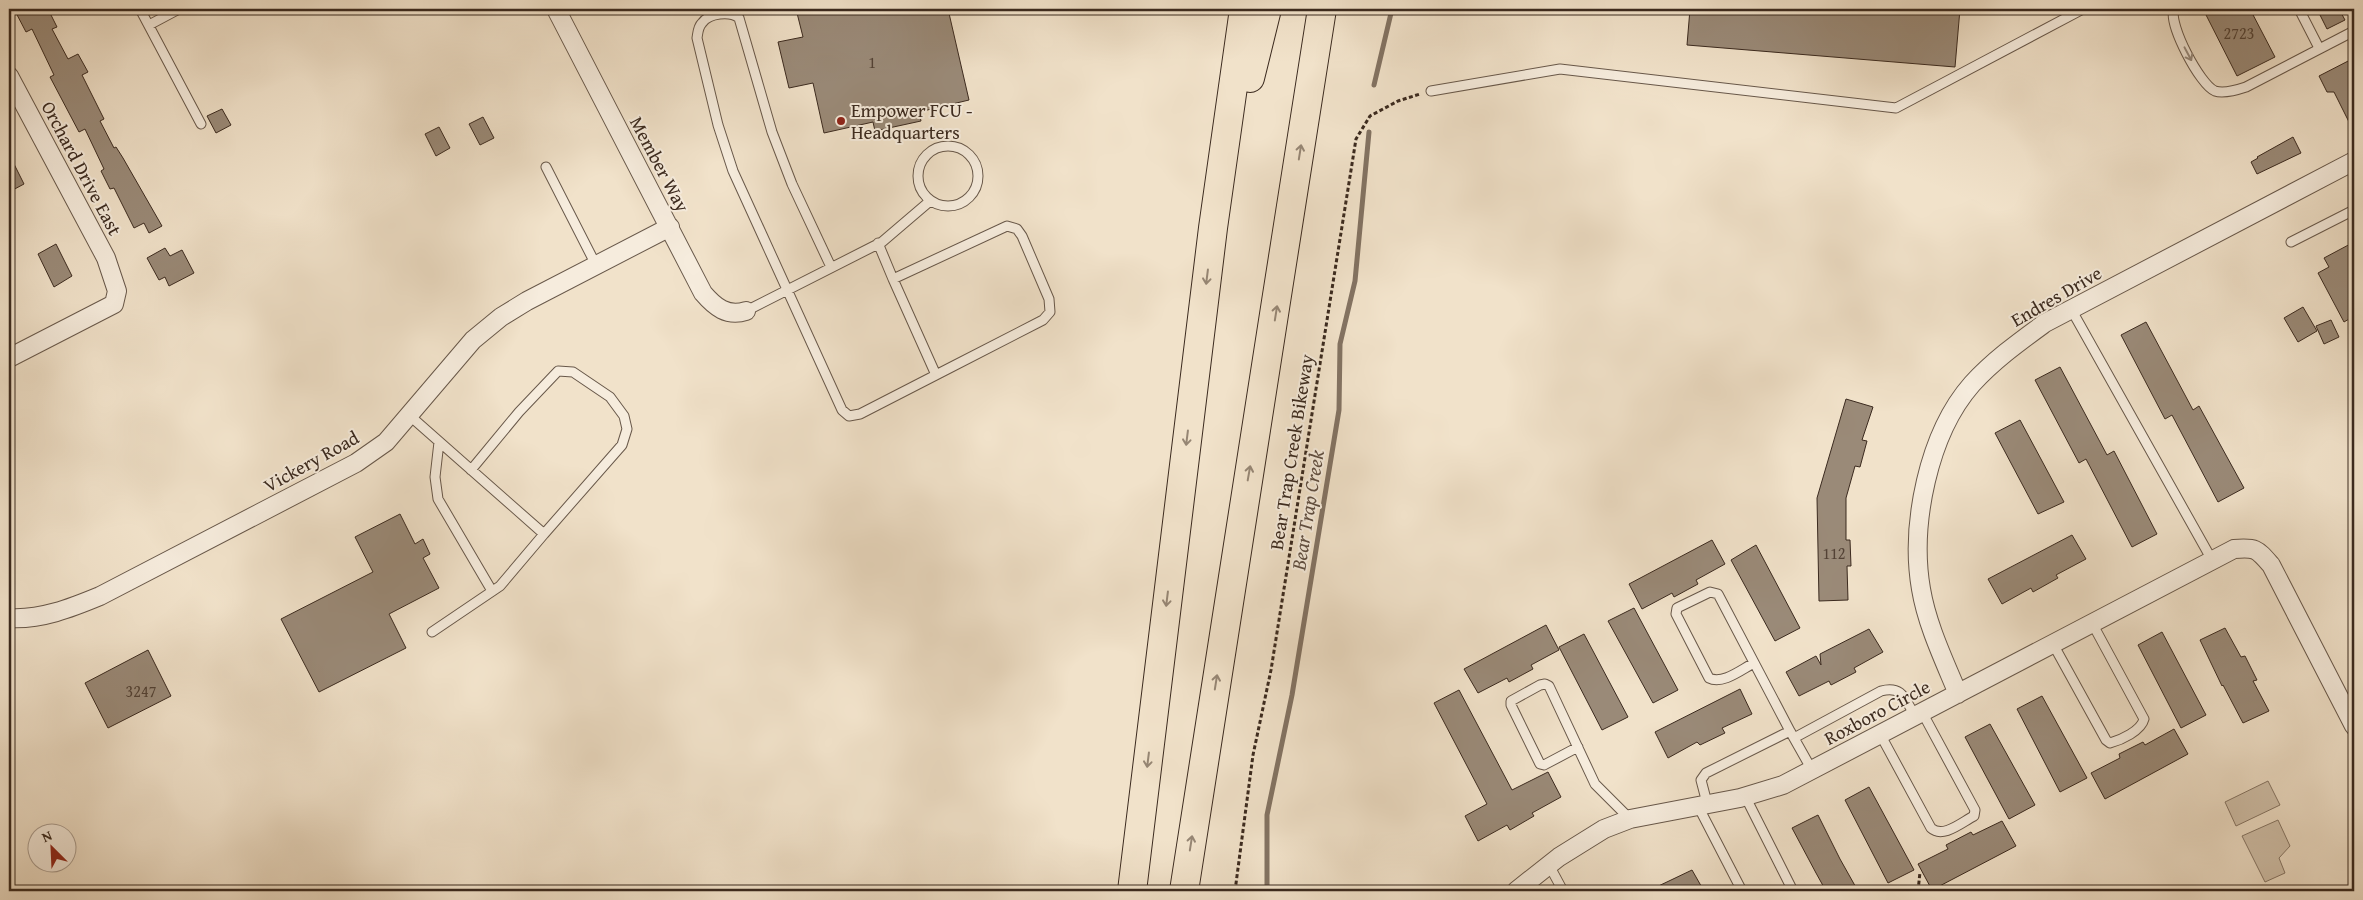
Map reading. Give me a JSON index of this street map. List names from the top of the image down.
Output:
{
  "streets": {
    "street": [
      "Member Way",
      "Orchard Drive East",
      "Endres Drive",
      "Vickery Road",
      "Roxboro Circle"
    ],
    "path": ["Bear Trap Creek Bikeway"]
  },
  "crossings": [
    ["Member Way", "Vickery Road"],
    ["Endres Drive", "Roxboro Circle"]
  ],
  "water": ["Bear Trap Creek"],
  "places": ["Empower FCU - Headquarters"],
  "house_numbers": [
    "2723",
    "1",
    "112",
    "3247"
  ],
  "north": "top left"
}
